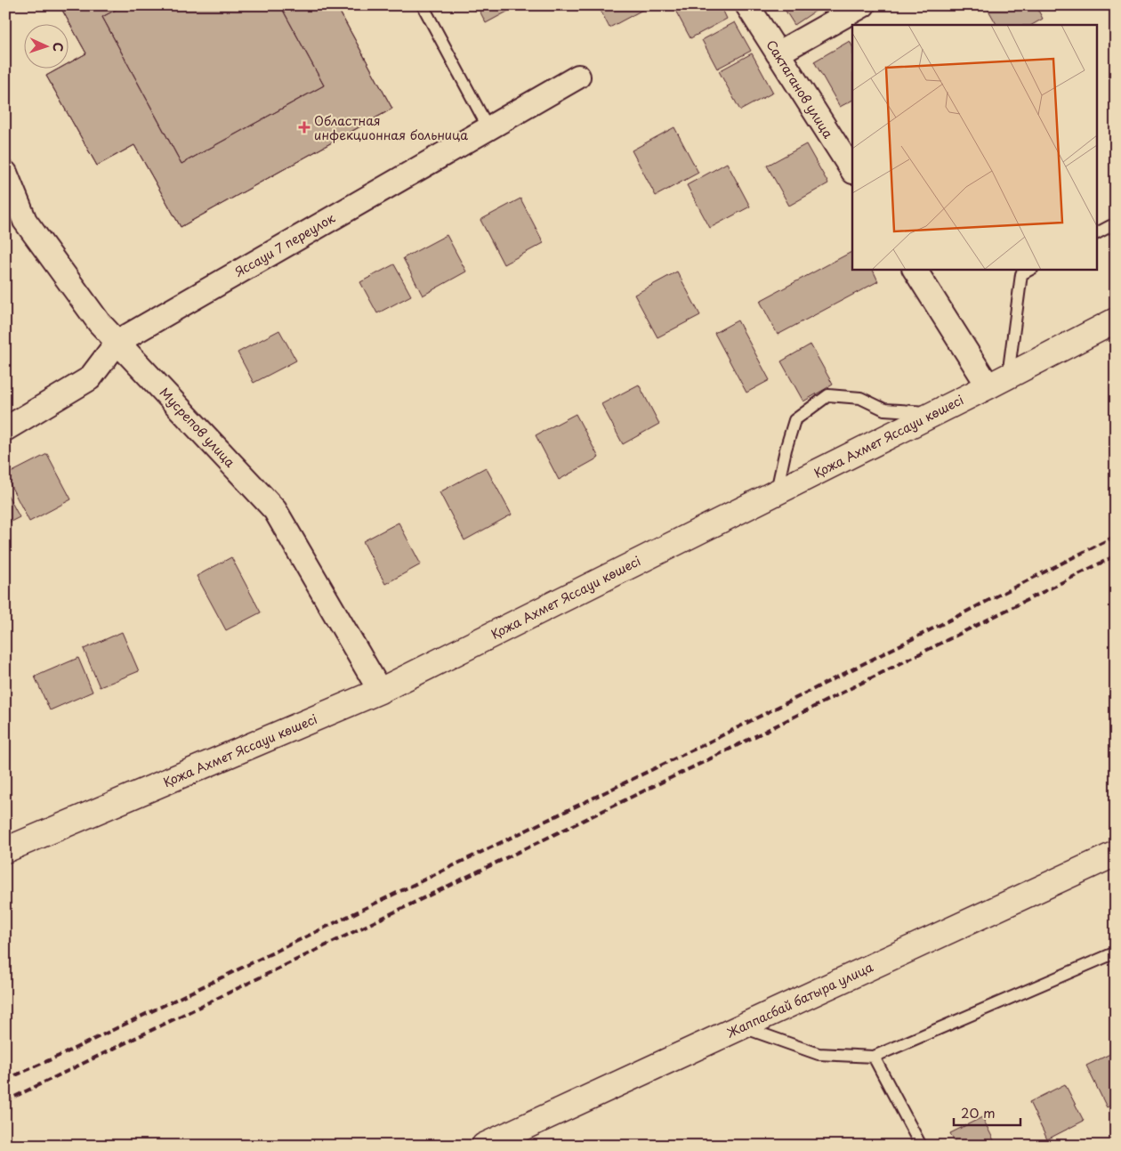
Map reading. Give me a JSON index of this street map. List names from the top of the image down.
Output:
{
  "streets": {
    "street": [
      "Сактаганов улица",
      "Яссауи 7 переулок",
      "Мусрепов улица",
      "Қожа Ахмет Яссауи көшесі",
      "Жаппасбай батыра улица"
    ]
  },
  "crossings": [
    ["Яссауи 7 переулок", "Мусрепов улица"],
    ["Мусрепов улица", "Қожа Ахмет Яссауи көшесі"]
  ],
  "places": {
    "health": ["Областная инфекционная больница"]
  },
  "scale_bar": "20 m",
  "north": "right"
}
